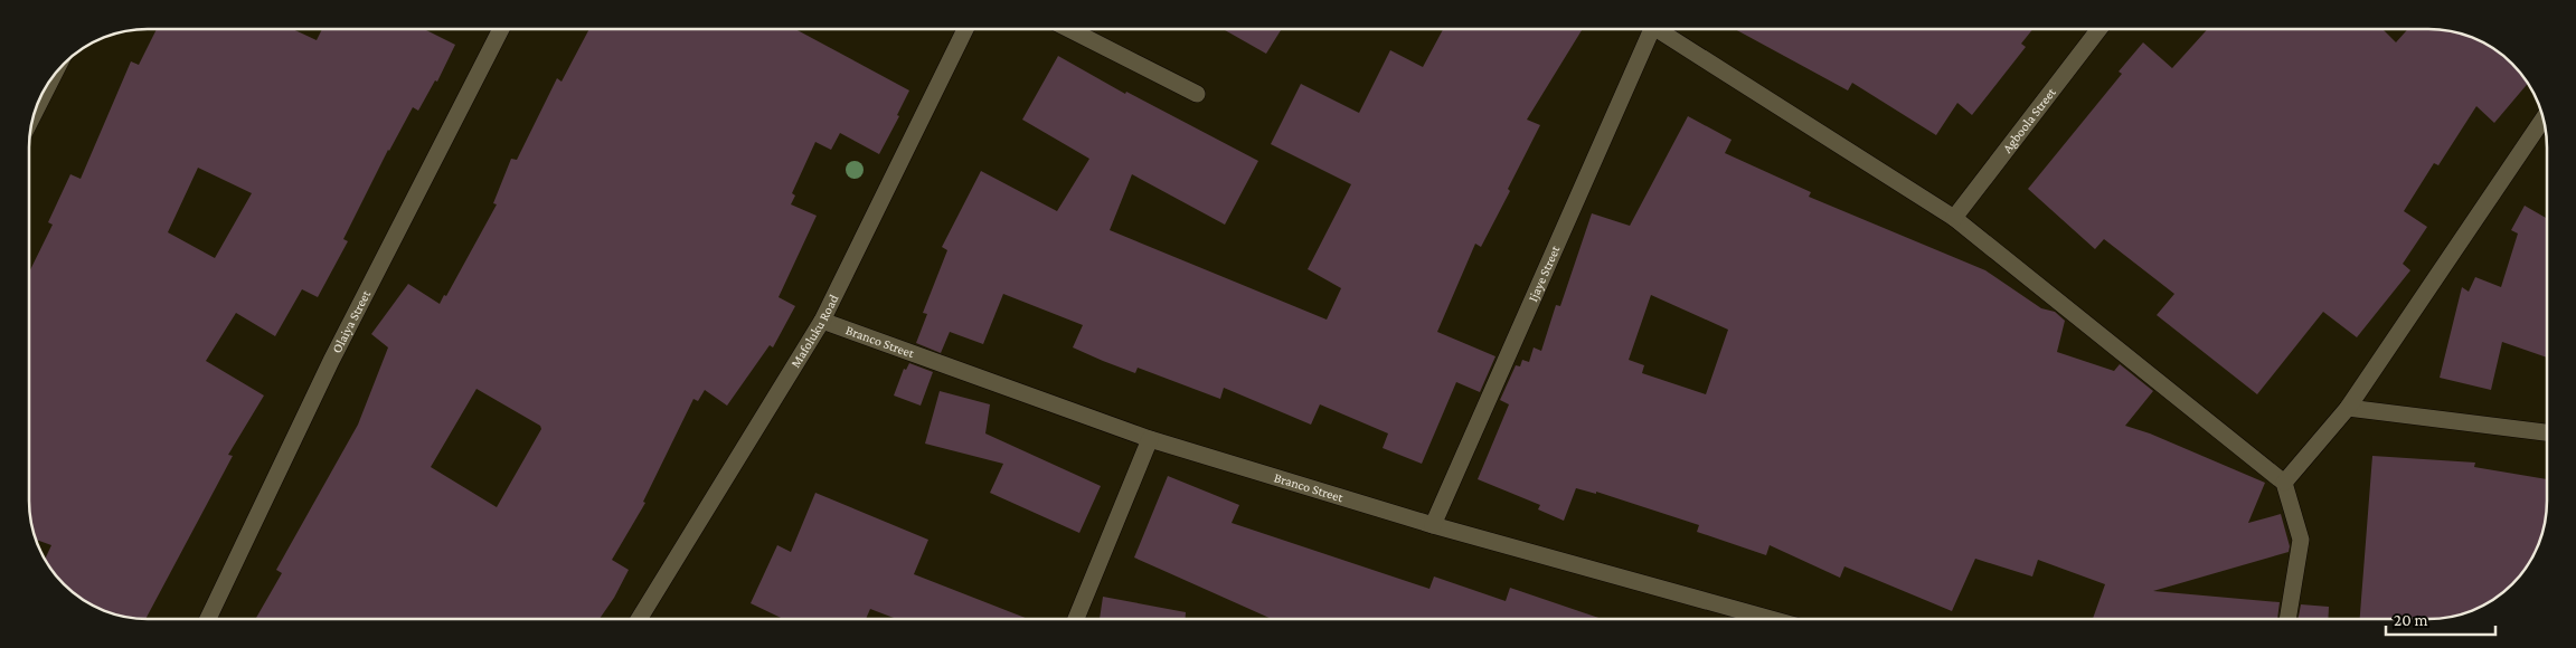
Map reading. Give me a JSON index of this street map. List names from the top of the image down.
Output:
{
  "streets": {
    "street": [
      "Agboola Street",
      "Ijaye Street",
      "Olaiya Street",
      "Mafoluku Road",
      "Branco Street"
    ]
  },
  "crossings": [
    ["Ijaye Street", "Branco Street"],
    ["Mafoluku Road", "Branco Street"]
  ],
  "scale_bar": "20 m"
}
